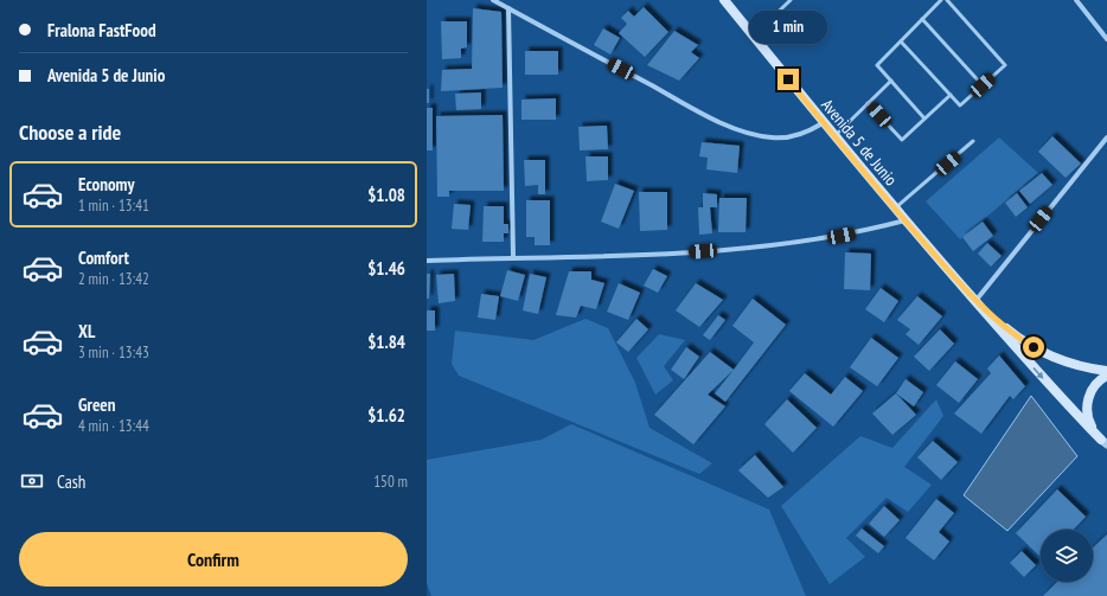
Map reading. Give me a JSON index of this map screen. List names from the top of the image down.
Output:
{
  "streets": {
    "main road": ["Avenida 5 de Junio"]
  },
  "page": {
    "banner": ["Fralona FastFood", "Avenida 5 de Junio"],
    "bubble": "1 min",
    "heading": "Choose a ride",
    "list": [
      {
        "name": "Economy",
        "note": "1 min · 13:41",
        "value": "$1.08"
      },
      {
        "name": "Comfort",
        "note": "2 min · 13:42",
        "value": "$1.46"
      },
      {
        "name": "XL",
        "note": "3 min · 13:43",
        "value": "$1.84"
      },
      {
        "name": "Green",
        "note": "4 min · 13:44",
        "value": "$1.62"
      }
    ],
    "pay": ["Cash", "150 m"],
    "buttons": "Confirm"
  }
}
